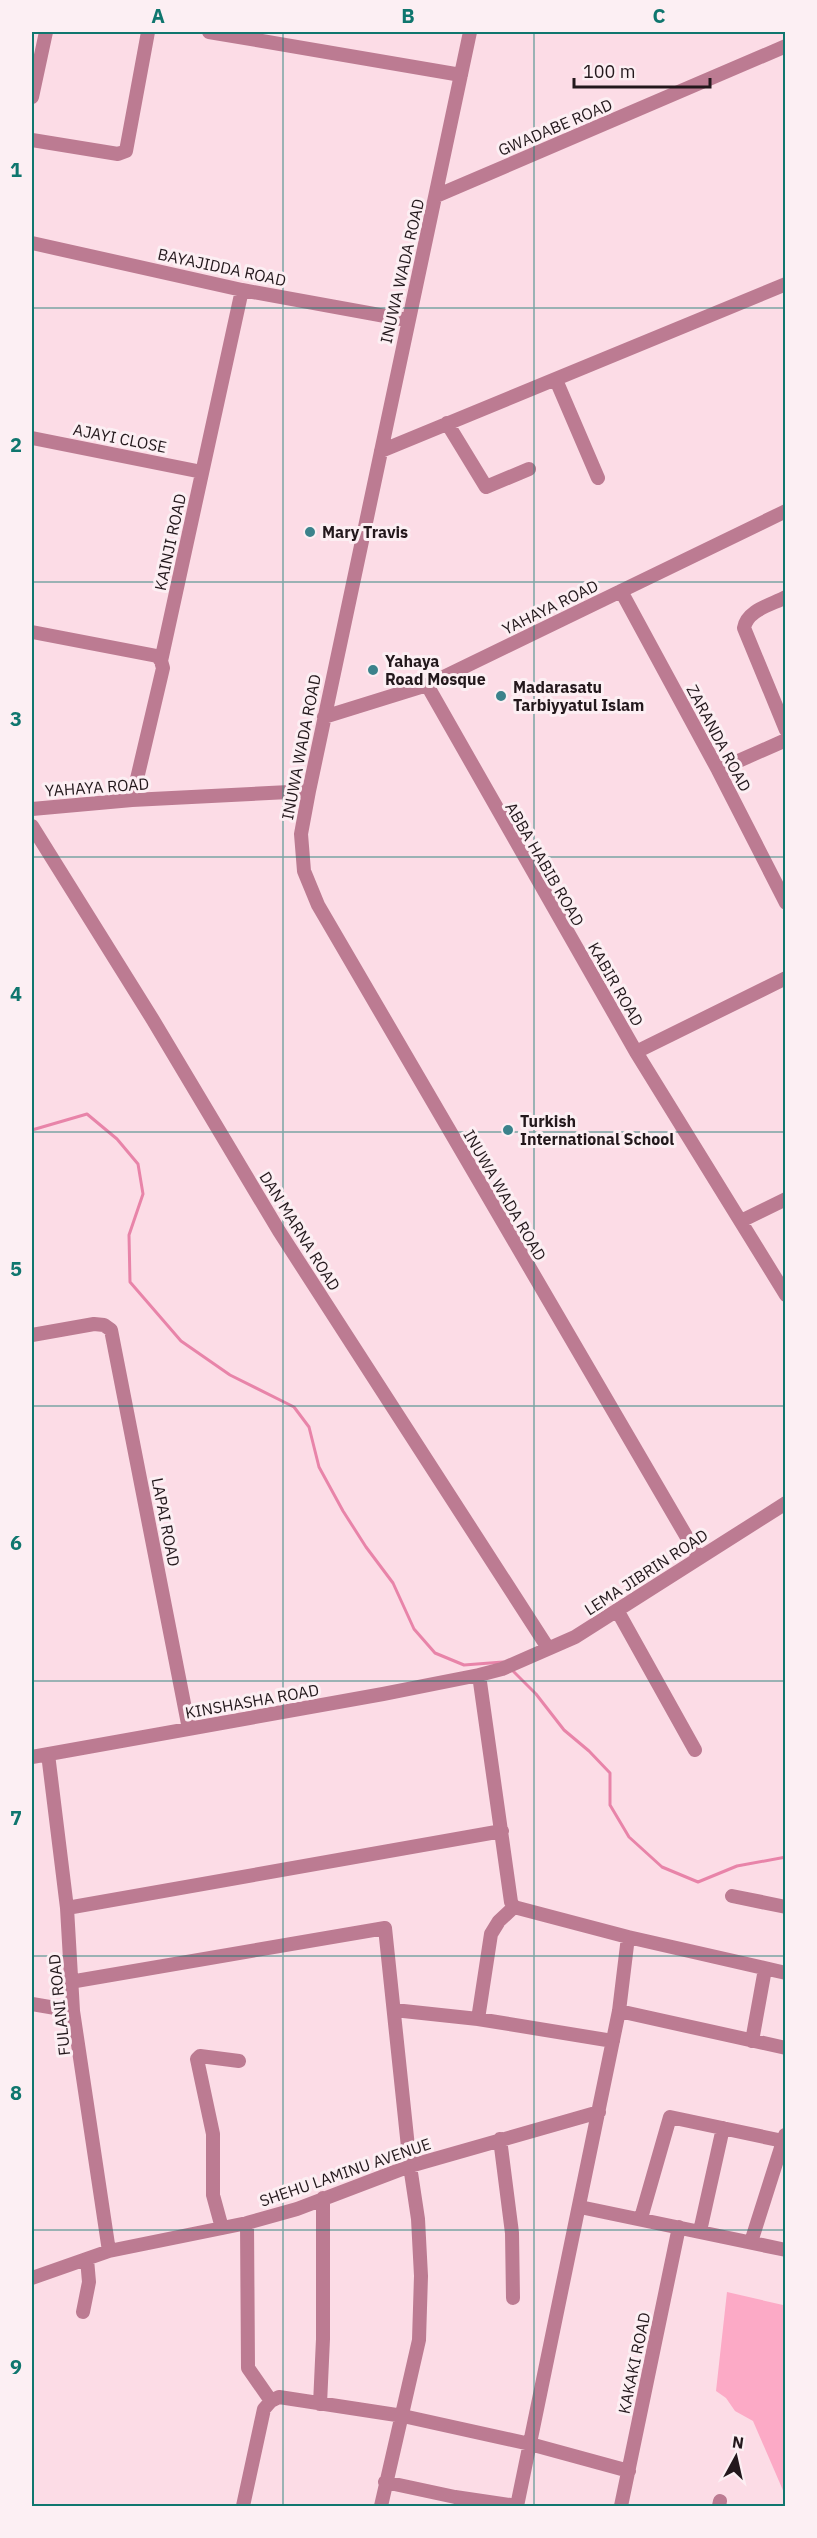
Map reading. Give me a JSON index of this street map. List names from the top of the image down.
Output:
{
  "streets": {
    "street": [
      "GWADABE ROAD",
      "BAYAJIDDA ROAD",
      "INUWA WADA ROAD",
      "AJAYI CLOSE",
      "KAINJI ROAD",
      "YAHAYA ROAD",
      "ZARANDA ROAD",
      "ABBA HABIB ROAD",
      "KABIR ROAD",
      "DAN MARNA ROAD",
      "LAPAI ROAD",
      "LEMA JIBRIN ROAD",
      "KINSHASHA ROAD",
      "FULANI ROAD",
      "SHEHU LAMINU AVENUE",
      "KAKAKI ROAD"
    ]
  },
  "crossings": [
    ["GWADABE ROAD", "INUWA WADA ROAD"],
    ["BAYAJIDDA ROAD", "INUWA WADA ROAD"],
    ["BAYAJIDDA ROAD", "KAINJI ROAD"],
    ["INUWA WADA ROAD", "YAHAYA ROAD"],
    ["INUWA WADA ROAD", "LEMA JIBRIN ROAD"],
    ["AJAYI CLOSE", "KAINJI ROAD"],
    ["KAINJI ROAD", "YAHAYA ROAD"],
    ["YAHAYA ROAD", "ZARANDA ROAD"],
    ["YAHAYA ROAD", "KABIR ROAD"],
    ["ABBA HABIB ROAD", "KABIR ROAD"],
    ["DAN MARNA ROAD", "LEMA JIBRIN ROAD"],
    ["LAPAI ROAD", "KINSHASHA ROAD"],
    ["LEMA JIBRIN ROAD", "KINSHASHA ROAD"],
    ["KINSHASHA ROAD", "FULANI ROAD"],
    ["FULANI ROAD", "SHEHU LAMINU AVENUE"]
  ],
  "places": [
    "Mary Travis",
    "Yahaya Road Mosque",
    "Madarasatu Tarbiyyatul Islam",
    "Turkish International School"
  ],
  "scale_bar": "100 m",
  "north": "top",
  "grid": {
    "columns": ["A", "B", "C"],
    "rows": [
      "1",
      "2",
      "3",
      "4",
      "5",
      "6",
      "7",
      "8",
      "9"
    ]
  }
}
